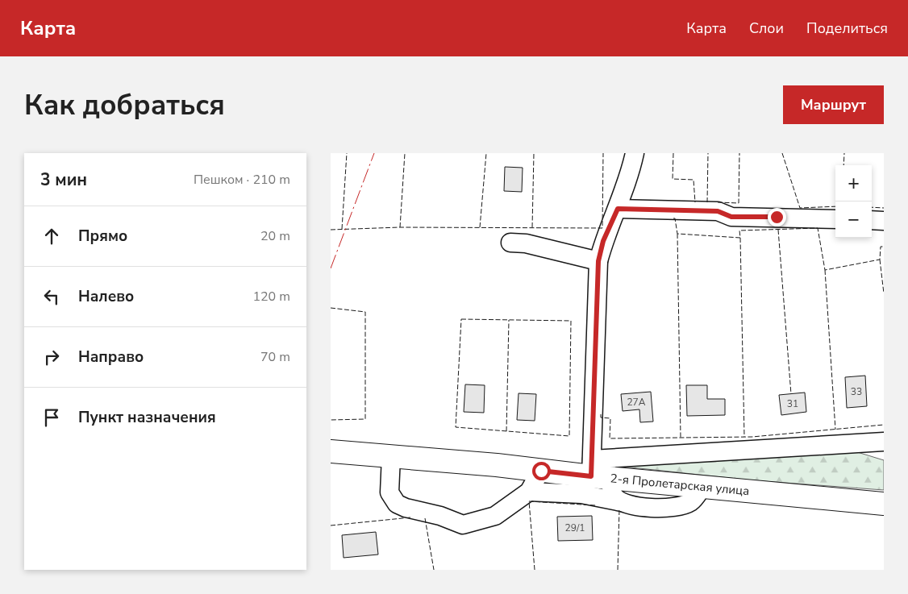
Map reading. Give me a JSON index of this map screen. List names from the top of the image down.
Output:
{
  "streets": {
    "main road": ["2-я Пролетарская улица"]
  },
  "house_numbers": [
    "33",
    "27А",
    "31",
    "29/1"
  ],
  "page": {
    "header": "Карта",
    "nav": ["Карта", "Слои", "Поделиться"],
    "buttons": "Маршрут",
    "title": "Как добраться",
    "heading": ["3 мин", "Пешком · 210 m"],
    "map_buttons": ["+", "−"],
    "list": [
      ["Прямо", "20 m"],
      ["Налево", "120 m"],
      ["Направо", "70 m"],
      "Пункт назначения"
    ]
  }
}
